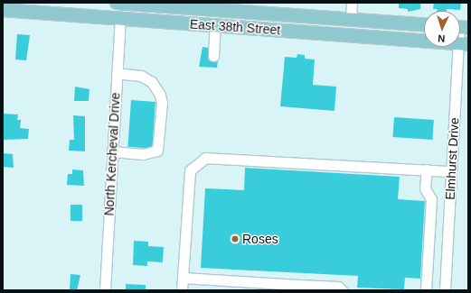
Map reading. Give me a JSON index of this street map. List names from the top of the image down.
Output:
{
  "streets": {
    "main road": ["East 38th Street"],
    "street": ["North Kercheval Drive", "Elmhurst Drive"]
  },
  "crossings": [
    ["East 38th Street", "North Kercheval Drive"],
    ["East 38th Street", "Elmhurst Drive"]
  ],
  "places": ["Roses"],
  "north": "bottom"
}
